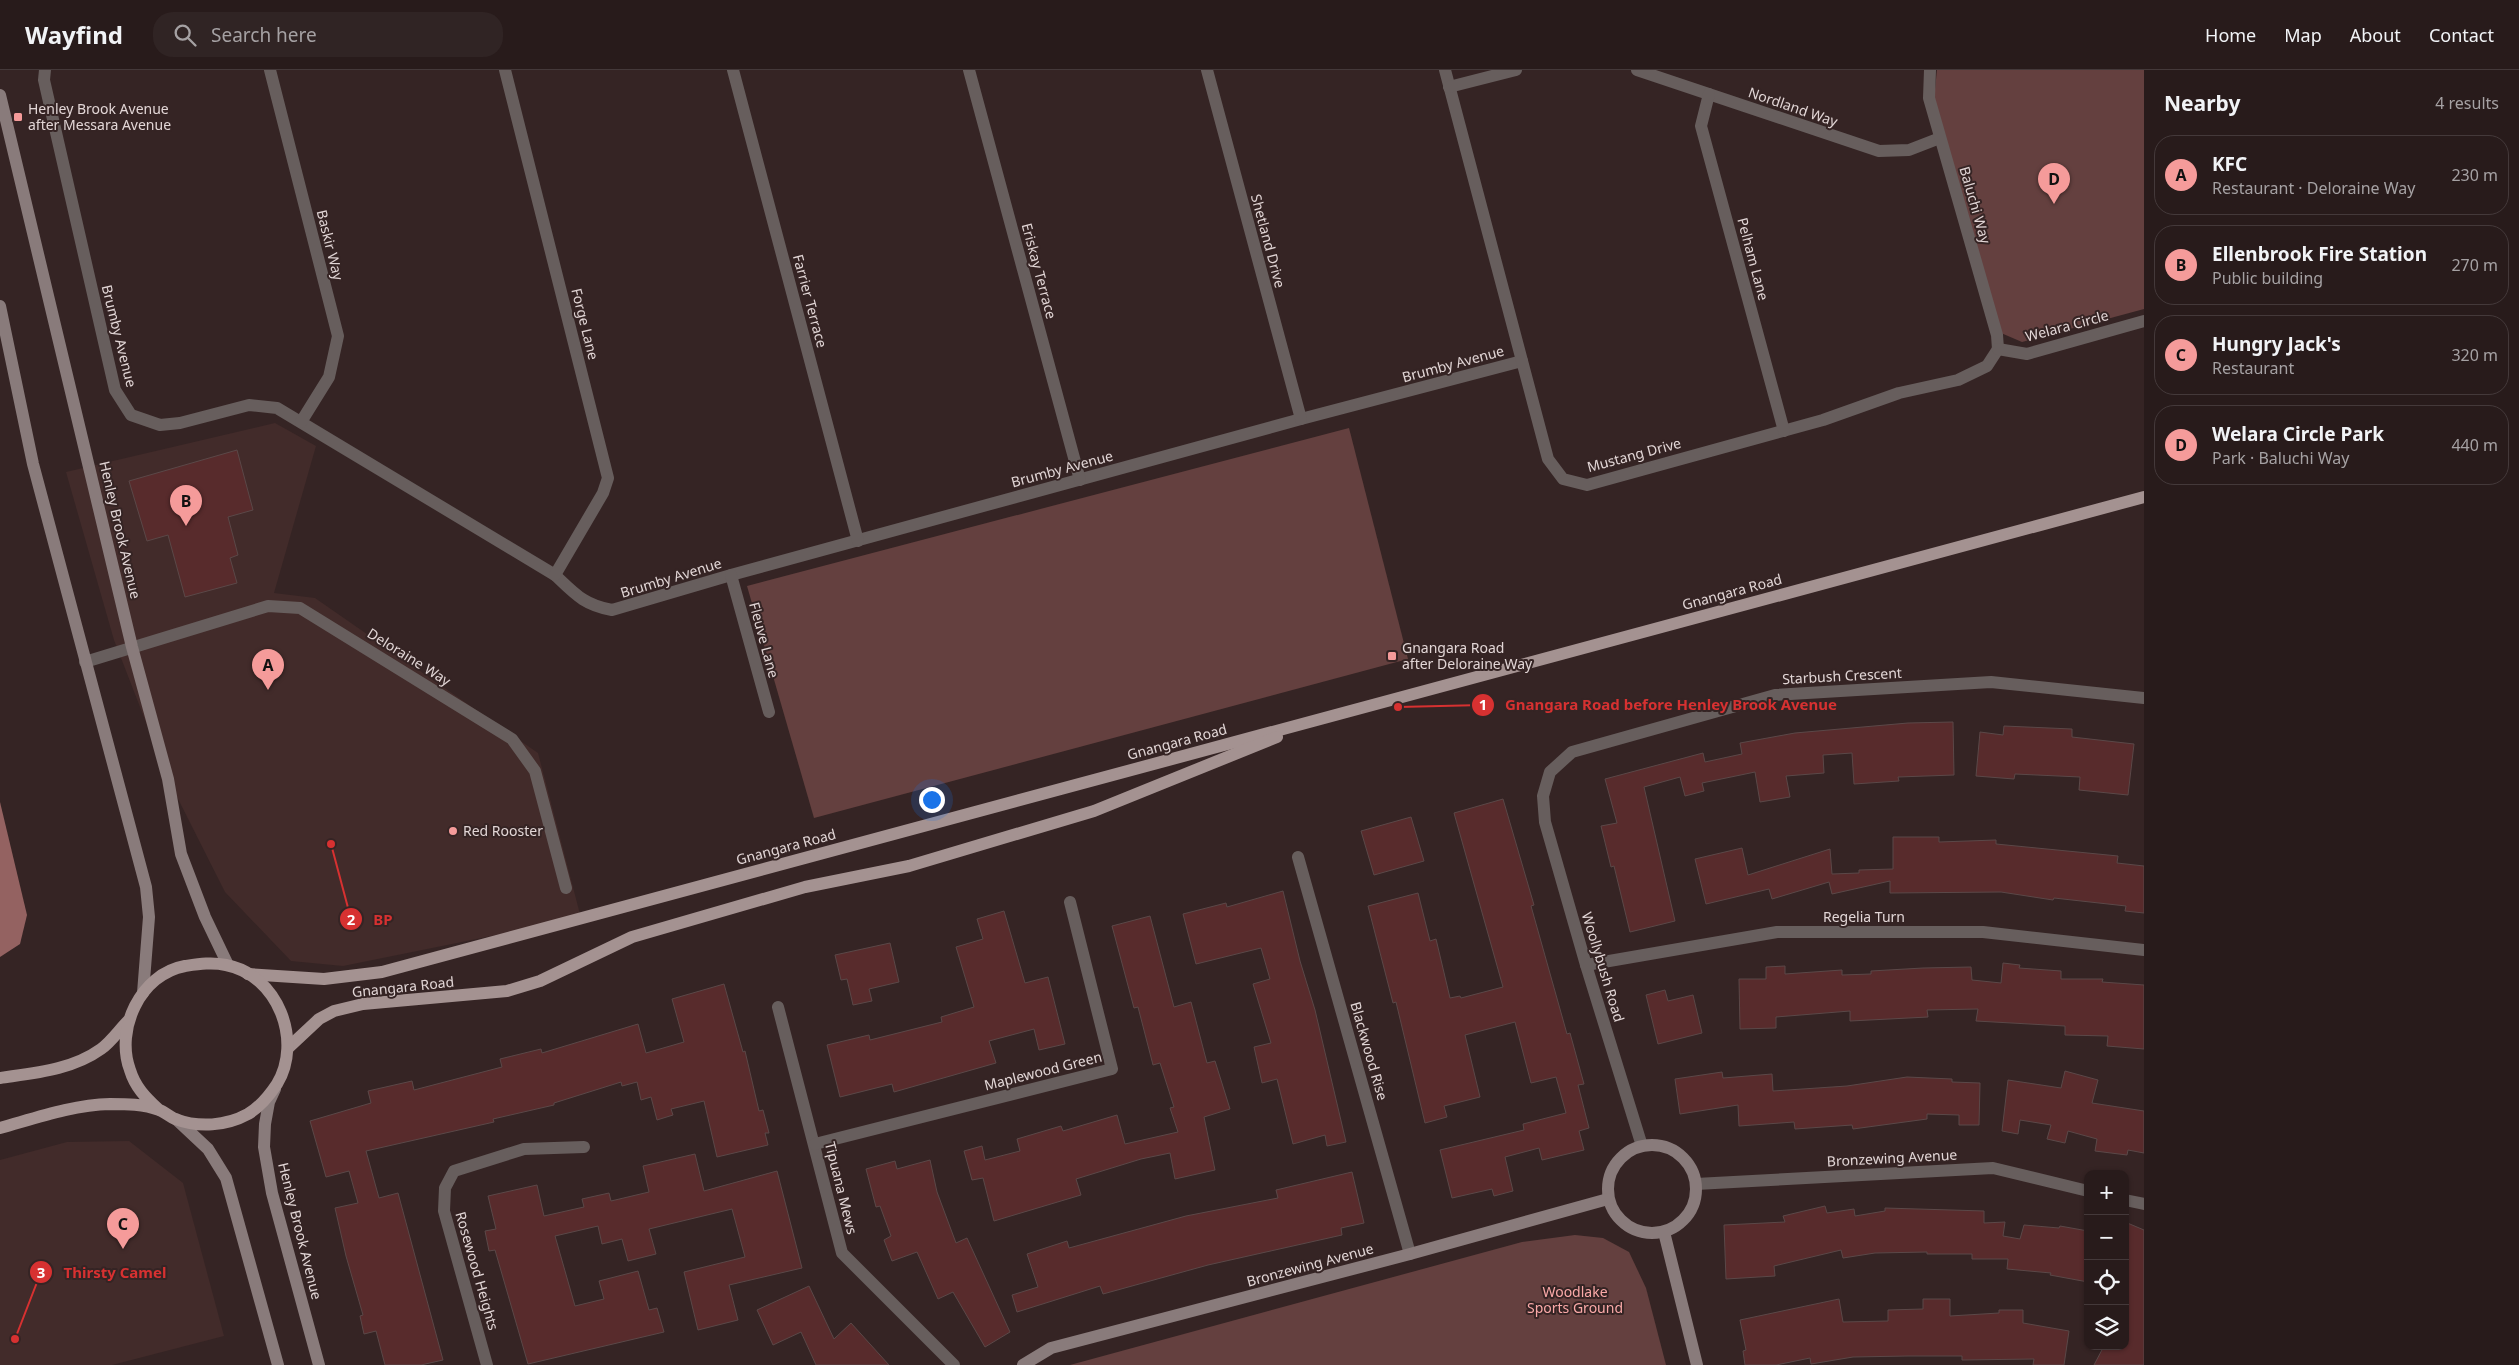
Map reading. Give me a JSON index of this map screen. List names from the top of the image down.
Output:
{
  "streets": {
    "main road": ["Henley Brook Avenue", "Gnangara Road", "Bronzewing Avenue"],
    "street": [
      "Nordland Way",
      "Baluchi Way",
      "Shetland Drive",
      "Baskir Way",
      "Pelham Lane",
      "Eriskay Terrace",
      "Farrier Terrace",
      "Forge Lane",
      "Welara Circle",
      "Brumby Avenue",
      "Mustang Drive",
      "Fleuve Lane",
      "Deloraine Way",
      "Starbush Crescent",
      "Regelia Turn",
      "Woollybush Road",
      "Blackwood Rise",
      "Maplewood Green",
      "Tipuana Mews",
      "Rosewood Heights"
    ]
  },
  "crossings": [
    ["Nordland Way", "Baluchi Way"],
    ["Nordland Way", "Pelham Lane"],
    ["Baluchi Way", "Welara Circle"],
    ["Baluchi Way", "Mustang Drive"],
    ["Shetland Drive", "Brumby Avenue"],
    ["Baskir Way", "Brumby Avenue"],
    ["Pelham Lane", "Mustang Drive"],
    ["Eriskay Terrace", "Brumby Avenue"],
    ["Farrier Terrace", "Brumby Avenue"],
    ["Forge Lane", "Brumby Avenue"],
    ["Welara Circle", "Mustang Drive"],
    ["Brumby Avenue", "Mustang Drive"],
    ["Brumby Avenue", "Fleuve Lane"],
    ["Henley Brook Avenue", "Gnangara Road"],
    ["Henley Brook Avenue", "Deloraine Way"],
    ["Starbush Crescent", "Woollybush Road"],
    ["Regelia Turn", "Woollybush Road"],
    ["Woollybush Road", "Bronzewing Avenue"],
    ["Blackwood Rise", "Bronzewing Avenue"],
    ["Maplewood Green", "Tipuana Mews"]
  ],
  "parks": ["Woodlake Sports Ground"],
  "places": {
    "transit": ["Henley Brook Avenue after Messara Avenue", "Gnangara Road after Deloraine Way"],
    "other": [
      "Gnangara Road before Henley Brook Avenue",
      "Red Rooster",
      "BP",
      "Thirsty Camel"
    ]
  },
  "page": {
    "header": "Wayfind",
    "search": "Search here",
    "nav": [
      "Home",
      "Map",
      "About",
      "Contact"
    ],
    "heading": ["Nearby", "4 results"],
    "list": [
      {
        "mark": "A",
        "name": "KFC",
        "note": "Restaurant · Deloraine Way",
        "value": "230 m"
      },
      {
        "mark": "B",
        "name": "Ellenbrook Fire Station",
        "note": "Public building",
        "value": "270 m"
      },
      {
        "mark": "C",
        "name": "Hungry Jack's",
        "note": "Restaurant",
        "value": "320 m"
      },
      {
        "mark": "D",
        "name": "Welara Circle Park",
        "note": "Park · Baluchi Way",
        "value": "440 m"
      }
    ],
    "pins": [
      "D",
      "B",
      "A",
      "C"
    ],
    "map_buttons": ["+", "−"]
  }
}
